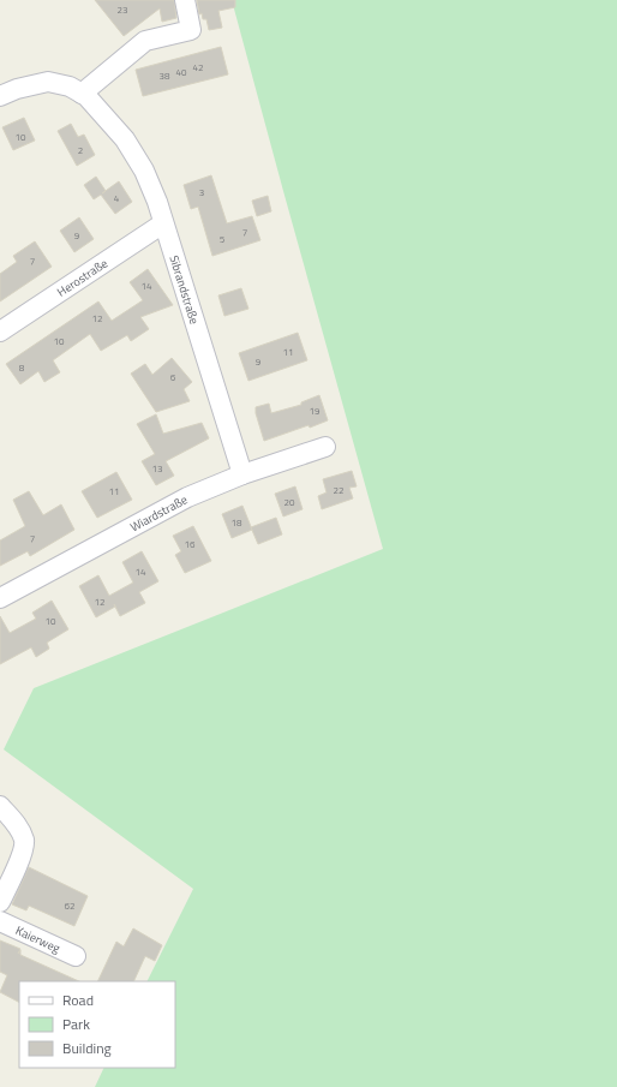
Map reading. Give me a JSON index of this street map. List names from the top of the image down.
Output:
{
  "streets": {
    "street": [
      "Herostraße",
      "Sibrandstraße",
      "Wiardstraße",
      "Kaierweg"
    ]
  },
  "crossings": [
    ["Herostraße", "Sibrandstraße"],
    ["Sibrandstraße", "Wiardstraße"]
  ],
  "house_numbers": [
    "23",
    "42",
    "40",
    "38",
    "10",
    "2",
    "3",
    "4",
    "7",
    "9",
    "5",
    "7",
    "14",
    "12",
    "10",
    "11",
    "9",
    "8",
    "6",
    "19",
    "13",
    "22",
    "11",
    "20",
    "18",
    "7",
    "16",
    "14",
    "12",
    "10",
    "62"
  ],
  "legend": ["Road", "Park", "Building"]
}
